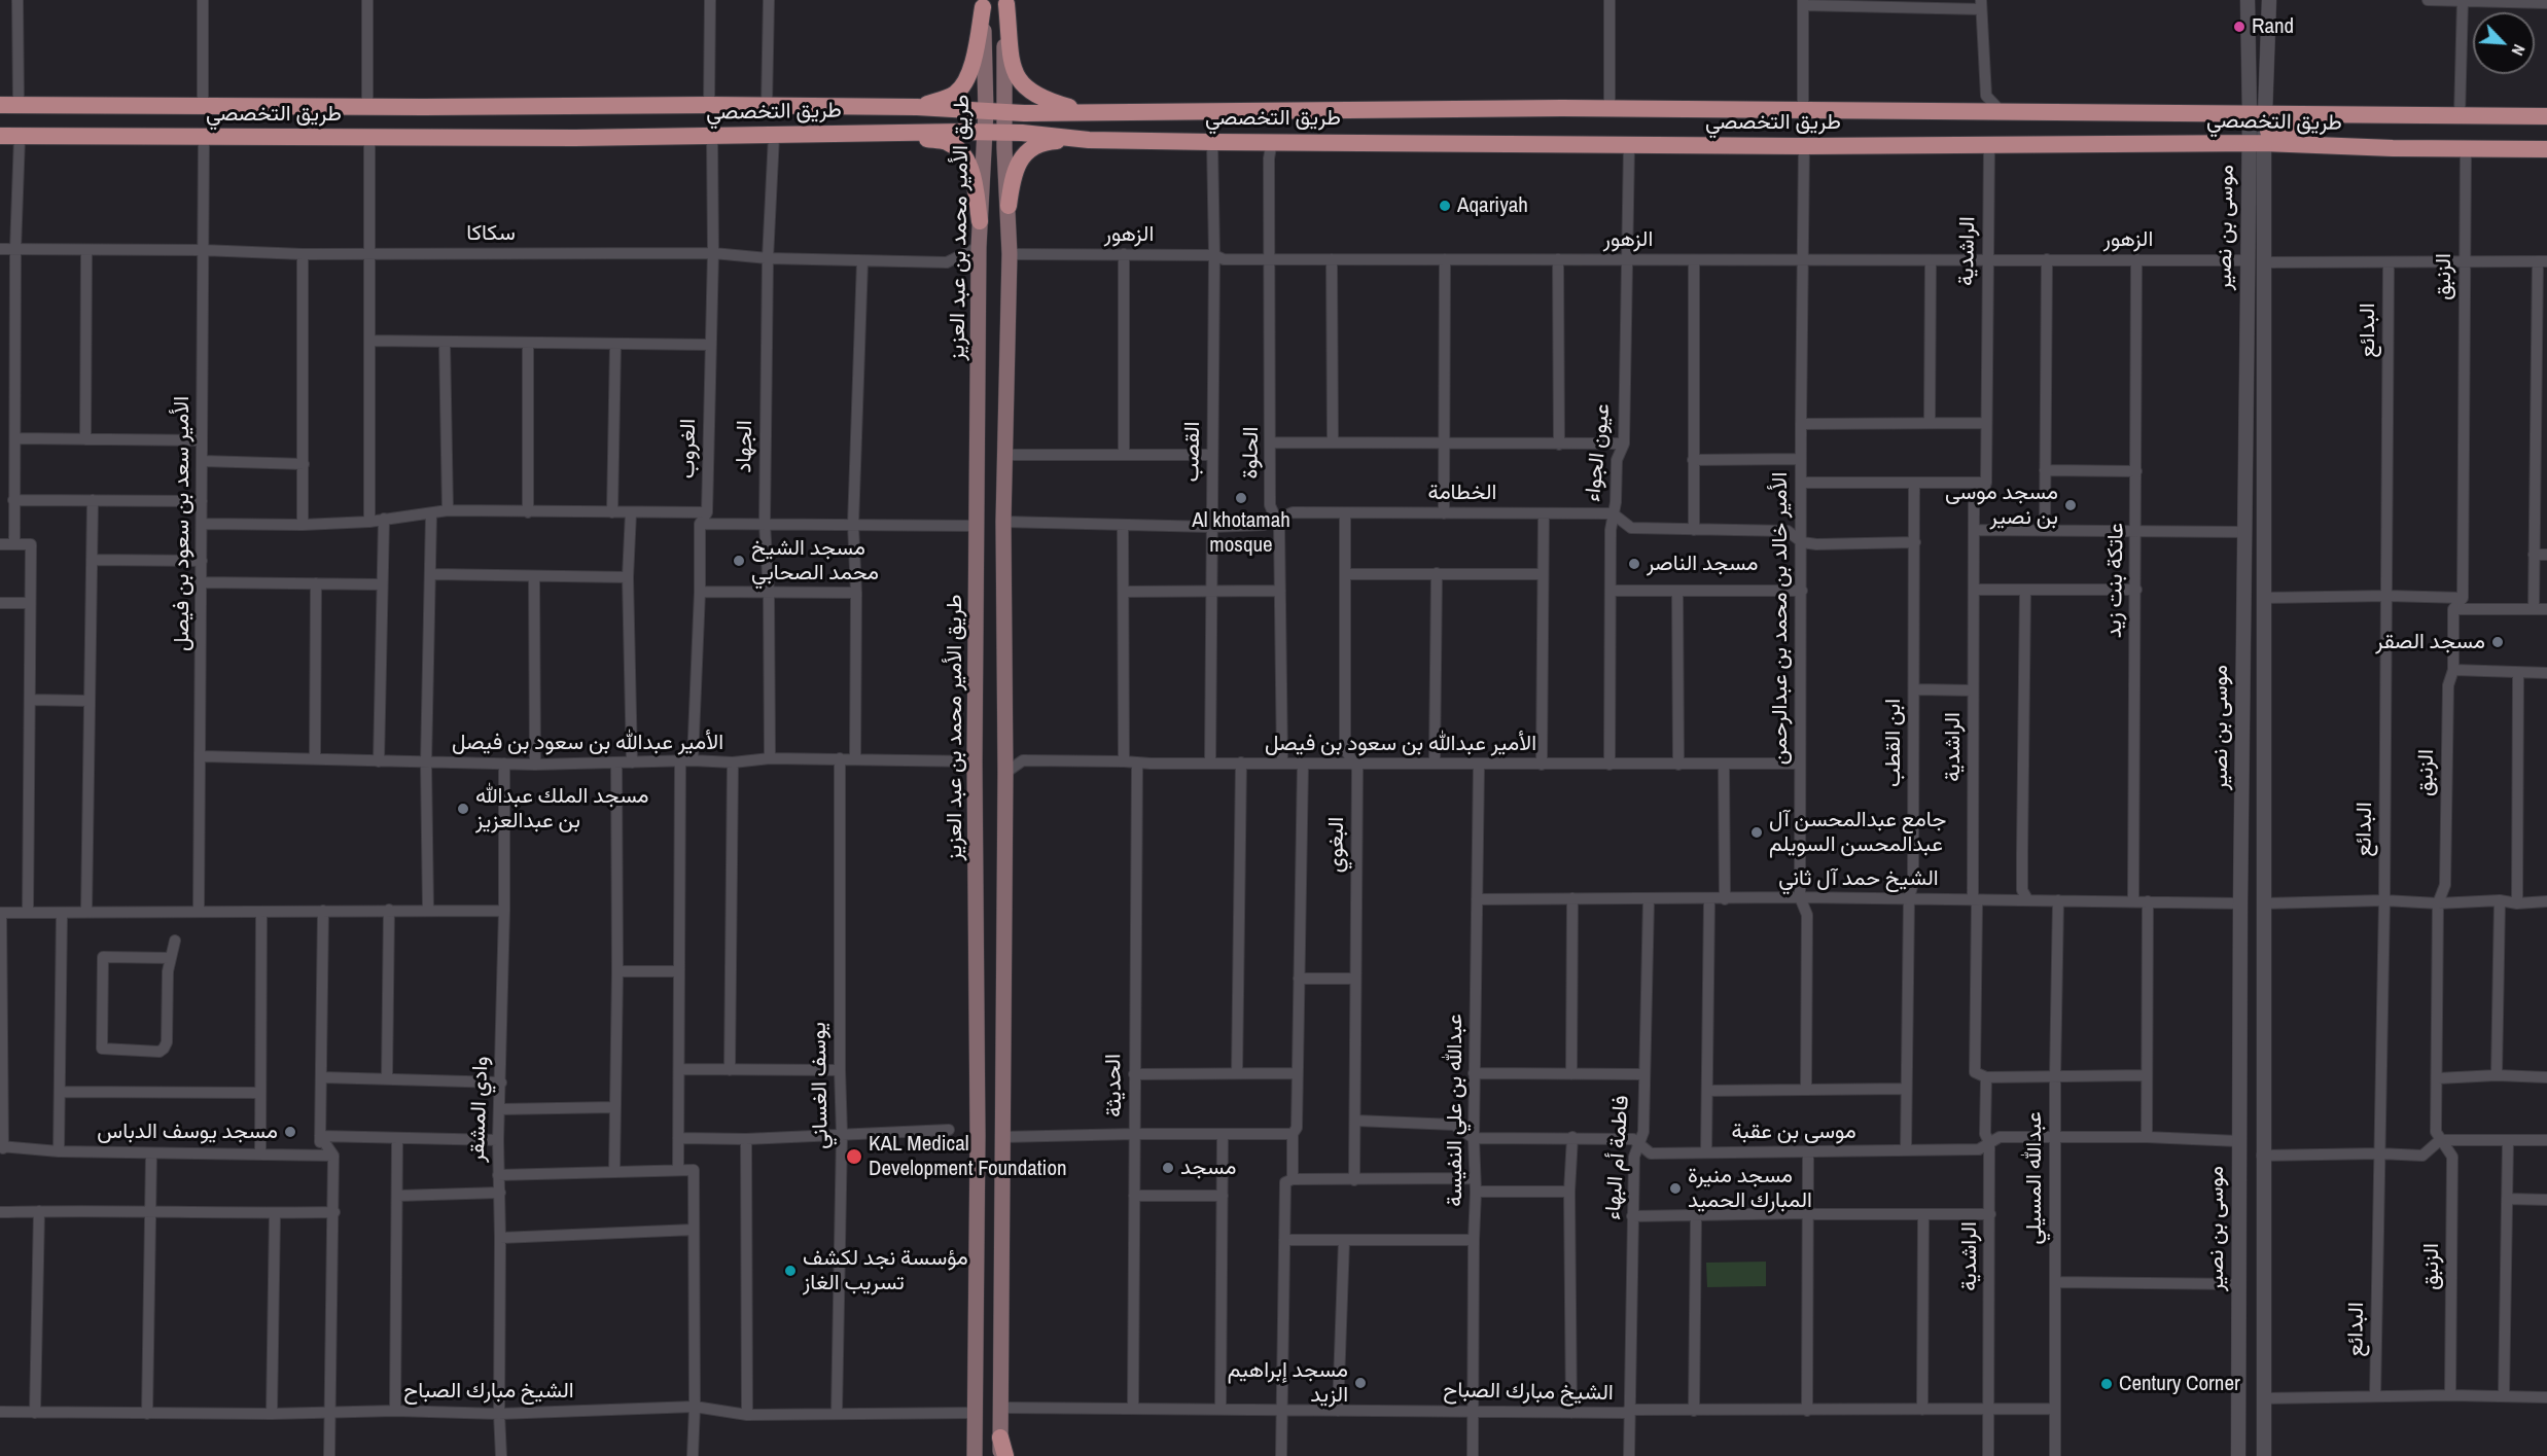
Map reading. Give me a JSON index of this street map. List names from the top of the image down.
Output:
{
  "streets": {
    "main road": ["طريق التخصصي", "طريق الأمير محمد بن عبد العزيز"],
    "street": [
      "موسى بن نصير",
      "سكاكا",
      "الزهور",
      "الراشدية",
      "الزنبق",
      "البدائع",
      "الجهاد",
      "الغروب",
      "القصب",
      "الحلوة",
      "عيون الجواء",
      "الخطامة",
      "الأمير سعد بن سعود بن فيصل",
      "عاتكة بنت زيد",
      "الأمير خالد بن محمد بن عبدالرحمن",
      "الأمير عبدالله بن سعود بن فيصل",
      "ابن القطب",
      "البغوي",
      "الشيخ حمد آل ثاني",
      "يوسف الغساني",
      "الحديثة",
      "وادي المشقر",
      "عبدالله بن علي النفيسة",
      "موسى بن عقبة",
      "فاطمة أم البهاء",
      "عبدالله المسيلي",
      "الشيخ مبارك الصباح"
    ]
  },
  "crossings": [
    ["طريق التخصصي", "طريق الأمير محمد بن عبد العزيز"],
    ["طريق التخصصي", "موسى بن نصير"],
    ["طريق التخصصي", "الراشدية"],
    ["طريق التخصصي", "الزنبق"],
    ["طريق التخصصي", "الجهاد"],
    ["طريق التخصصي", "الغروب"],
    ["طريق التخصصي", "القصب"],
    ["طريق التخصصي", "الحلوة"],
    ["طريق التخصصي", "عيون الجواء"],
    ["طريق التخصصي", "الأمير سعد بن سعود بن فيصل"],
    ["طريق التخصصي", "الأمير خالد بن محمد بن عبدالرحمن"],
    ["طريق الأمير محمد بن عبد العزيز", "سكاكا"],
    ["طريق الأمير محمد بن عبد العزيز", "الزهور"],
    ["طريق الأمير محمد بن عبد العزيز", "الخطامة"],
    ["طريق الأمير محمد بن عبد العزيز", "الأمير عبدالله بن سعود بن فيصل"],
    ["طريق الأمير محمد بن عبد العزيز", "الشيخ مبارك الصباح"],
    ["موسى بن نصير", "الزهور"],
    ["موسى بن نصير", "الشيخ حمد آل ثاني"],
    ["موسى بن نصير", "موسى بن عقبة"],
    ["سكاكا", "الجهاد"],
    ["سكاكا", "الغروب"],
    ["سكاكا", "الأمير سعد بن سعود بن فيصل"],
    ["الزهور", "الراشدية"],
    ["الزهور", "القصب"],
    ["الزهور", "الحلوة"],
    ["الزهور", "عيون الجواء"],
    ["الزهور", "عاتكة بنت زيد"],
    ["الزهور", "الأمير خالد بن محمد بن عبدالرحمن"],
    ["الراشدية", "الشيخ حمد آل ثاني"],
    ["الراشدية", "موسى بن عقبة"],
    ["الراشدية", "الشيخ مبارك الصباح"],
    ["الجهاد", "الأمير عبدالله بن سعود بن فيصل"],
    ["القصب", "الخطامة"],
    ["القصب", "الأمير عبدالله بن سعود بن فيصل"],
    ["الحلوة", "الخطامة"],
    ["الحلوة", "الأمير عبدالله بن سعود بن فيصل"],
    ["عيون الجواء", "الخطامة"],
    ["عيون الجواء", "الأمير عبدالله بن سعود بن فيصل"],
    ["الخطامة", "الأمير خالد بن محمد بن عبدالرحمن"],
    ["الخطامة", "ابن القطب"],
    ["الخطامة", "البغوي"],
    ["الأمير سعد بن سعود بن فيصل", "الأمير عبدالله بن سعود بن فيصل"],
    ["عاتكة بنت زيد", "الشيخ حمد آل ثاني"],
    ["الأمير خالد بن محمد بن عبدالرحمن", "الأمير عبدالله بن سعود بن فيصل"],
    ["الأمير خالد بن محمد بن عبدالرحمن", "الشيخ حمد آل ثاني"],
    ["الأمير عبدالله بن سعود بن فيصل", "البغوي"],
    ["الأمير عبدالله بن سعود بن فيصل", "يوسف الغساني"],
    ["الأمير عبدالله بن سعود بن فيصل", "الحديثة"],
    ["الأمير عبدالله بن سعود بن فيصل", "وادي المشقر"],
    ["الأمير عبدالله بن سعود بن فيصل", "عبدالله بن علي النفيسة"],
    ["ابن القطب", "الشيخ حمد آل ثاني"],
    ["ابن القطب", "موسى بن عقبة"],
    ["البغوي", "موسى بن عقبة"],
    ["الشيخ حمد آل ثاني", "عبدالله بن علي النفيسة"],
    ["الشيخ حمد آل ثاني", "فاطمة أم البهاء"],
    ["الشيخ حمد آل ثاني", "عبدالله المسيلي"],
    ["يوسف الغساني", "الشيخ مبارك الصباح"],
    ["الحديثة", "الشيخ مبارك الصباح"],
    ["وادي المشقر", "الشيخ مبارك الصباح"],
    ["عبدالله بن علي النفيسة", "موسى بن عقبة"],
    ["عبدالله بن علي النفيسة", "الشيخ مبارك الصباح"],
    ["موسى بن عقبة", "فاطمة أم البهاء"],
    ["موسى بن عقبة", "عبدالله المسيلي"],
    ["فاطمة أم البهاء", "الشيخ مبارك الصباح"],
    ["عبدالله المسيلي", "الشيخ مبارك الصباح"]
  ],
  "places": [
    "Rand",
    "Aqariyah",
    "Al khotamah mosque",
    "مسجد موسى بن نصير",
    "مسجد الشيخ محمد الصحابي",
    "مسجد الناصر",
    "مسجد الصقر",
    "مسجد الملك عبدالله بن عبدالعزيز",
    "جامع عبدالمحسن آل عبدالمحسن السويلم",
    "مسجد يوسف الدباس",
    "KAL Medical Development Foundation",
    "مسجد",
    "مسجد منيرة المبارك الحميد",
    "مؤسسة نجد لكشف تسريب الغاز",
    "مسجد إبراهيم الزيد",
    "Century Corner"
  ],
  "north": "bottom right"
}
